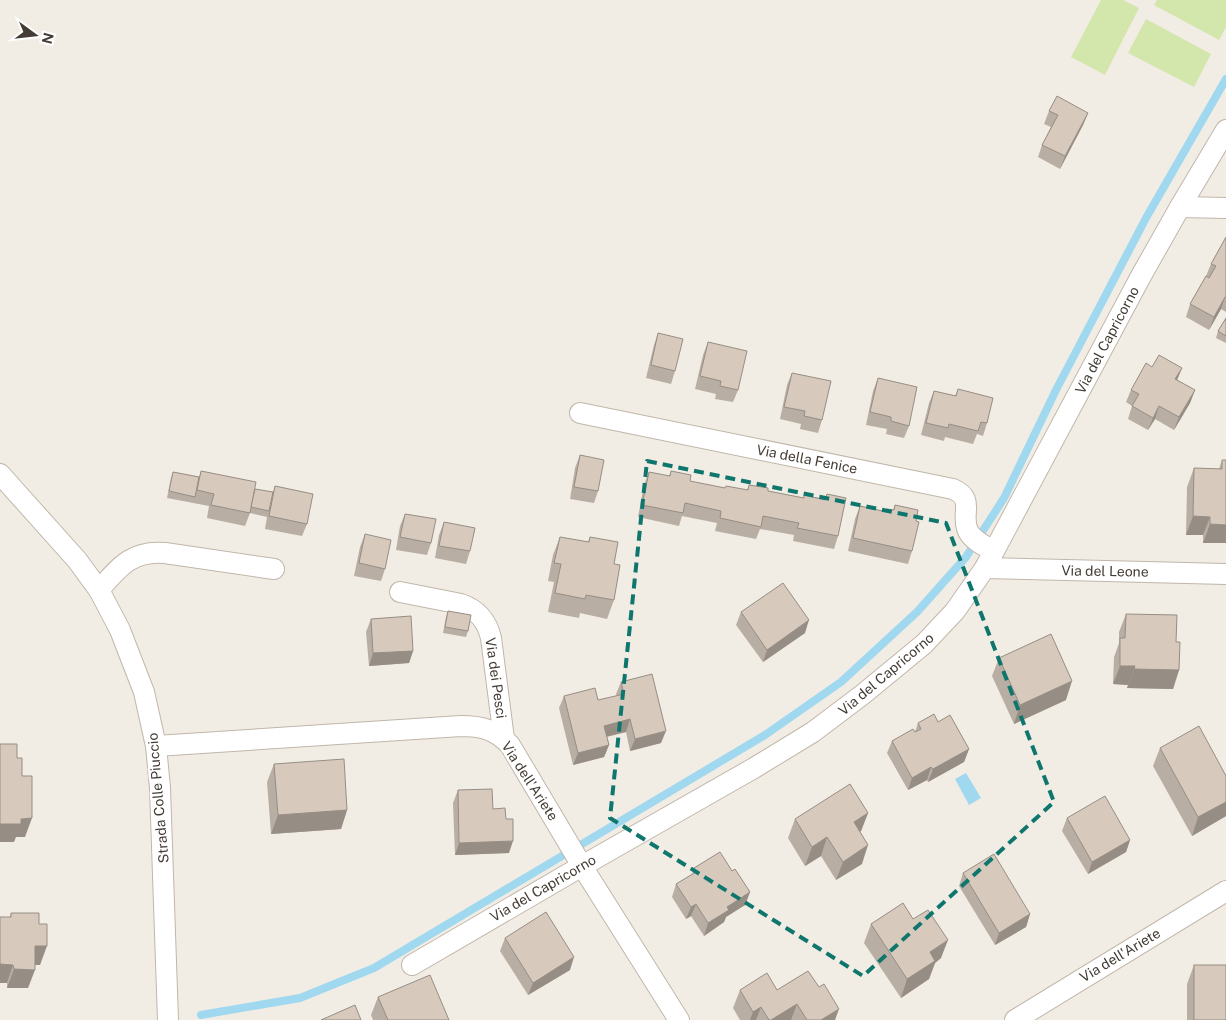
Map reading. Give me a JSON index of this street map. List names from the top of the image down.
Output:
{
  "streets": {
    "street": [
      "Via del Capricorno",
      "Via della Fenice",
      "Via del Leone",
      "Via dei Pesci",
      "Via dell'Ariete",
      "Strada Colle Piuccio"
    ]
  },
  "crossings": [
    ["Via del Capricorno", "Via della Fenice"],
    ["Via del Capricorno", "Via del Leone"],
    ["Via del Capricorno", "Via dell'Ariete"],
    ["Via della Fenice", "Via del Leone"],
    ["Via dei Pesci", "Via dell'Ariete"],
    ["Via dell'Ariete", "Strada Colle Piuccio"]
  ],
  "north": "right"
}
